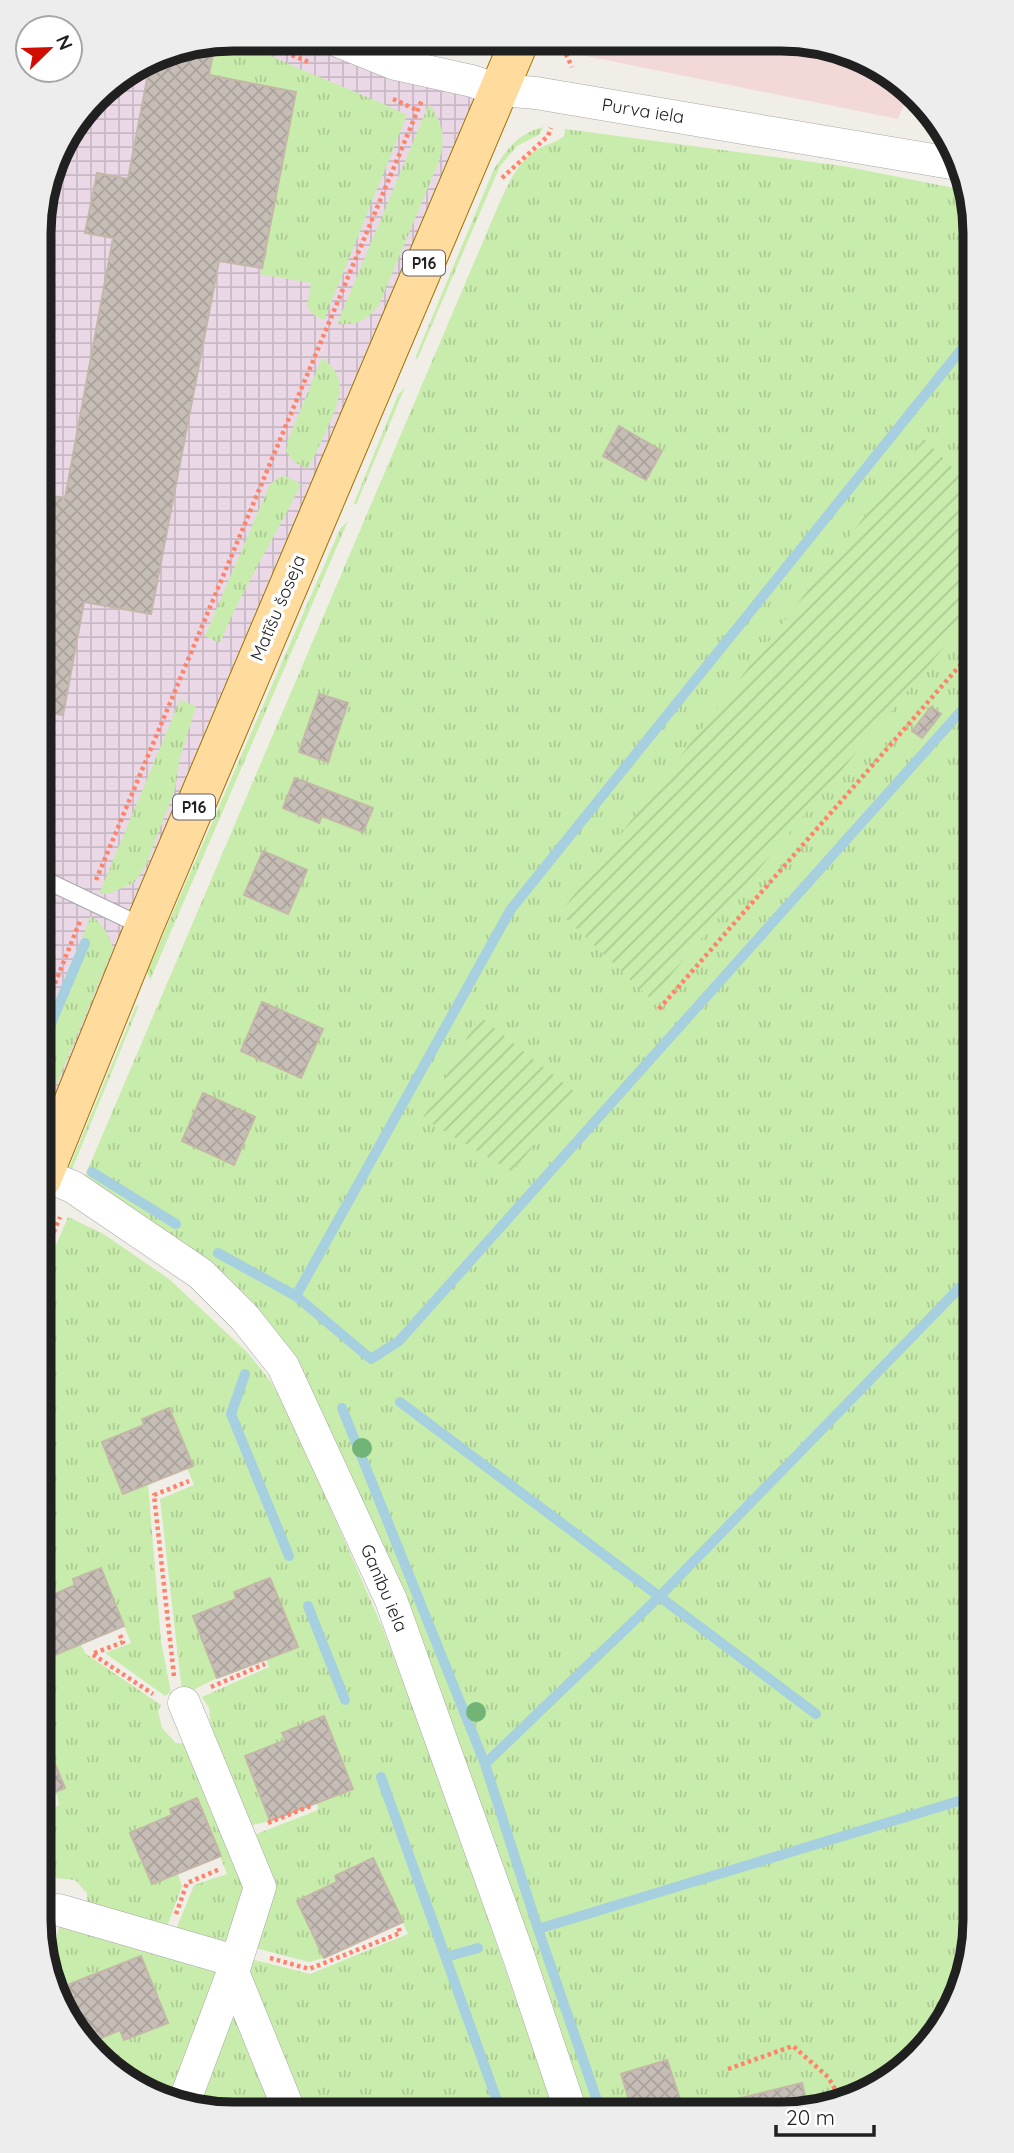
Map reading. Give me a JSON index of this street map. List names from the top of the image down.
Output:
{
  "streets": {
    "main road": ["P16", "Matīšu šoseja"],
    "street": ["Purva iela", "Ganību iela"]
  },
  "crossings": [
    ["Purva iela", "Matīšu šoseja"]
  ],
  "scale_bar": "20 m",
  "north": "top right"
}
